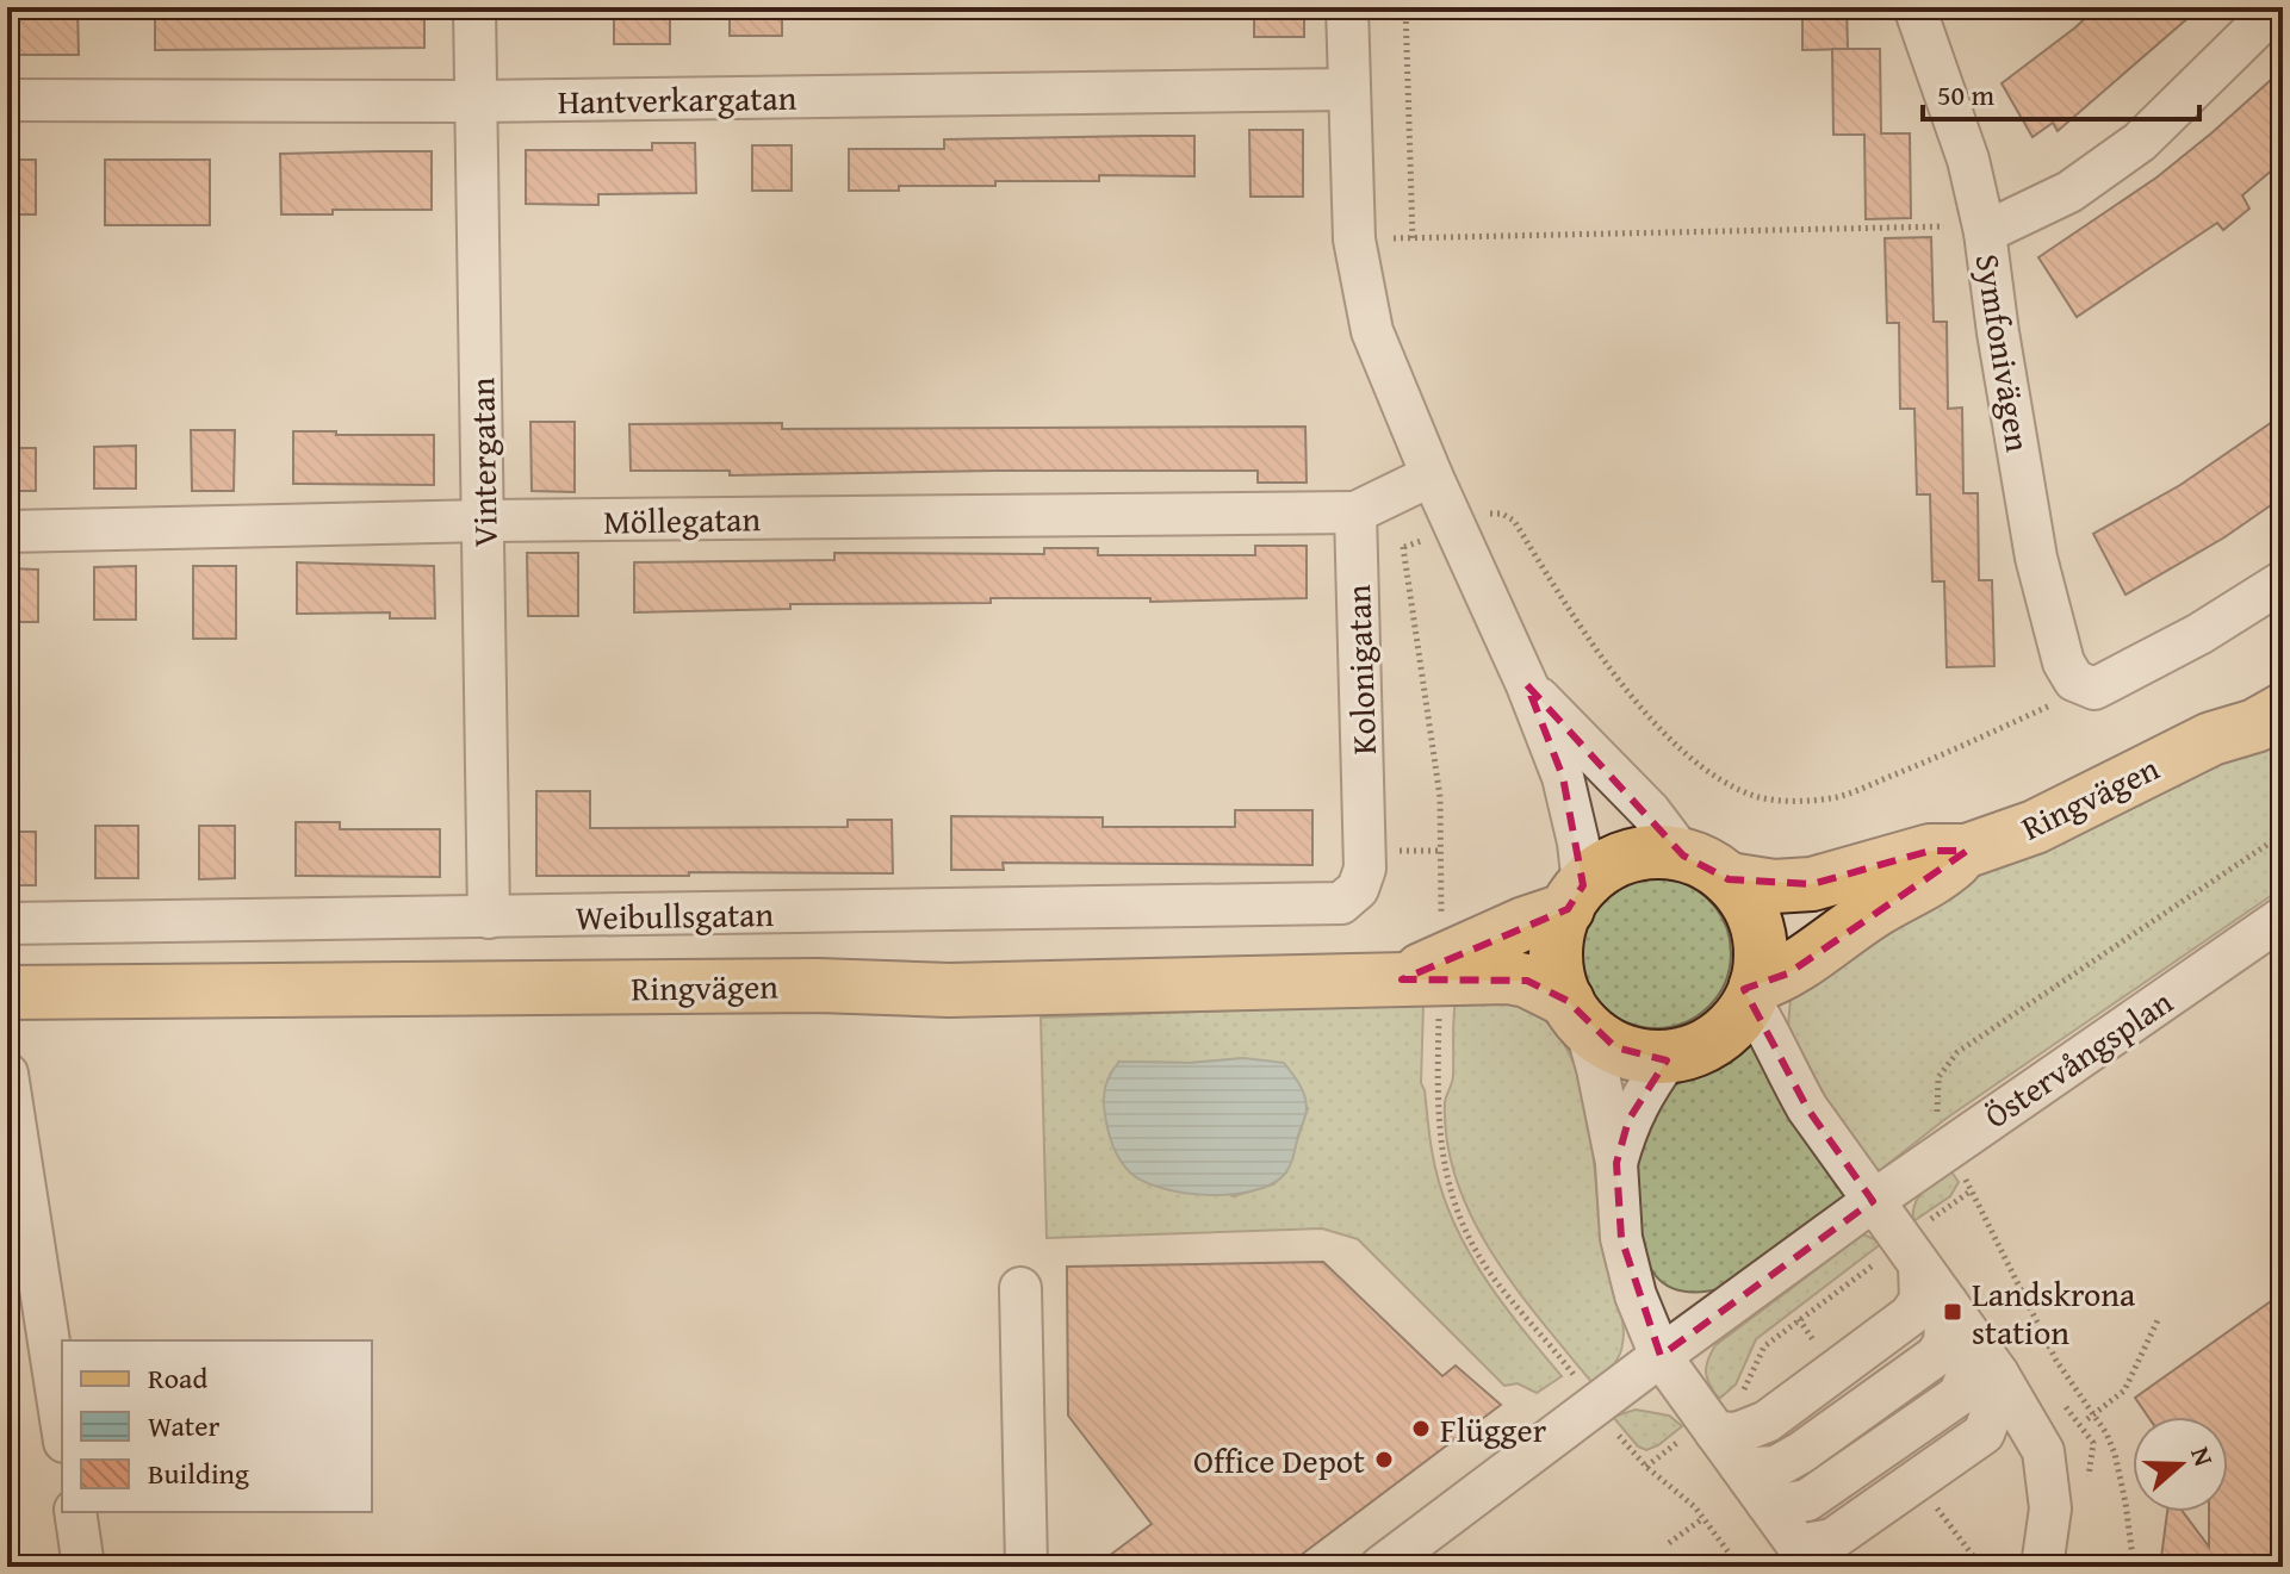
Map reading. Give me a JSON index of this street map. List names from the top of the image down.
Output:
{
  "streets": {
    "main road": ["Ringvägen"],
    "street": [
      "Hantverkargatan",
      "Symfonivägen",
      "Vintergatan",
      "Möllegatan",
      "Kolonigatan",
      "Weibullsgatan",
      "Östervångsplan"
    ]
  },
  "crossings": [
    ["Hantverkargatan", "Vintergatan"],
    ["Vintergatan", "Möllegatan"],
    ["Vintergatan", "Weibullsgatan"],
    ["Möllegatan", "Kolonigatan"],
    ["Kolonigatan", "Weibullsgatan"]
  ],
  "places": {
    "transit": ["Landskrona station"],
    "other": ["Flügger", "Office Depot"]
  },
  "legend": ["Road", "Water", "Building"],
  "scale_bar": "50 m",
  "north": "right"
}
